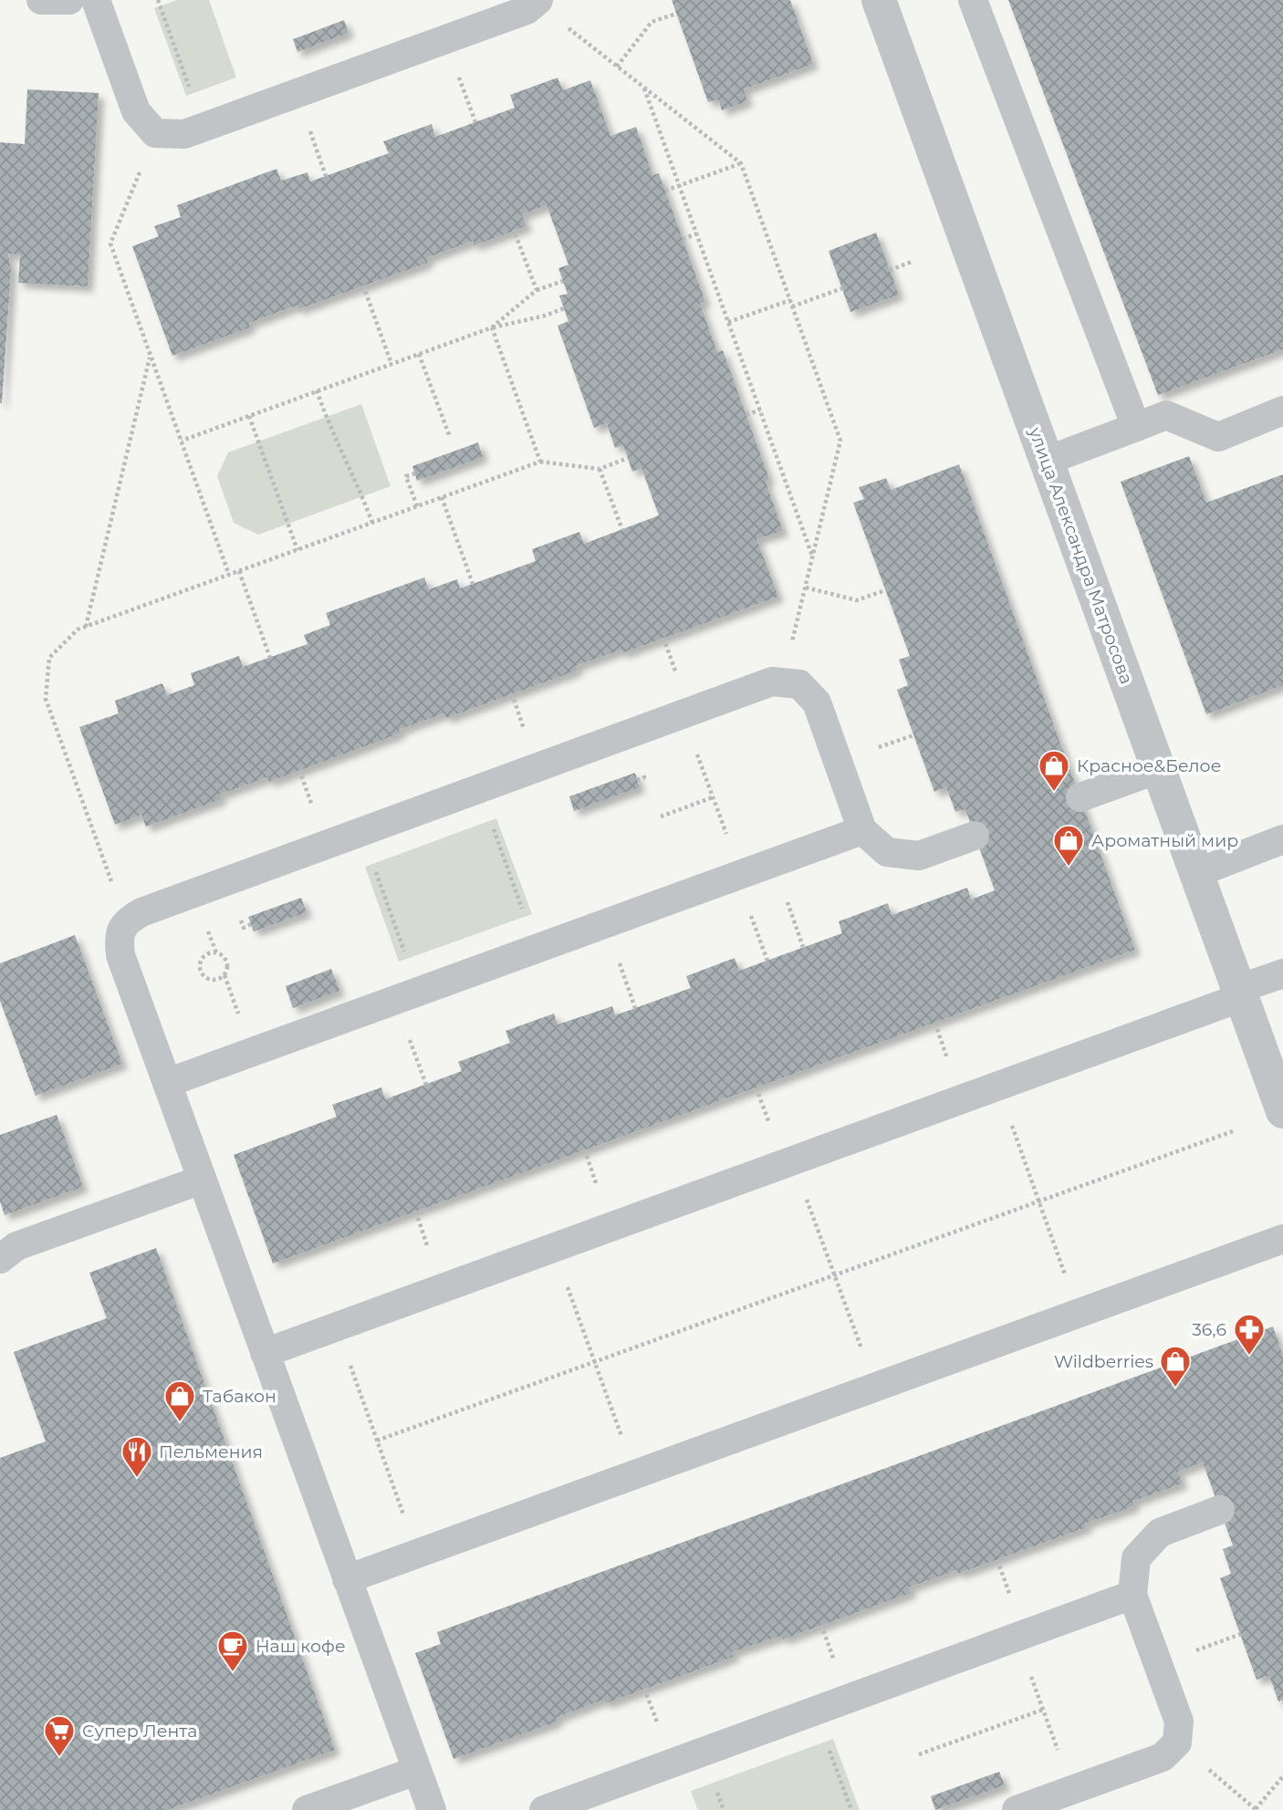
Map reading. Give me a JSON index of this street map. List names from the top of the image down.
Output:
{
  "streets": {
    "street": ["улица Александра Матросова"]
  },
  "places": {
    "shop": [
      "Красное&Белое",
      "Ароматный мир",
      "Wildberries",
      "Табакон"
    ],
    "pharmacy": ["36,6"],
    "restaurant": ["Пельмения"],
    "cafe": ["Наш кофе"],
    "supermarket": ["Супер Лента"]
  }
}
